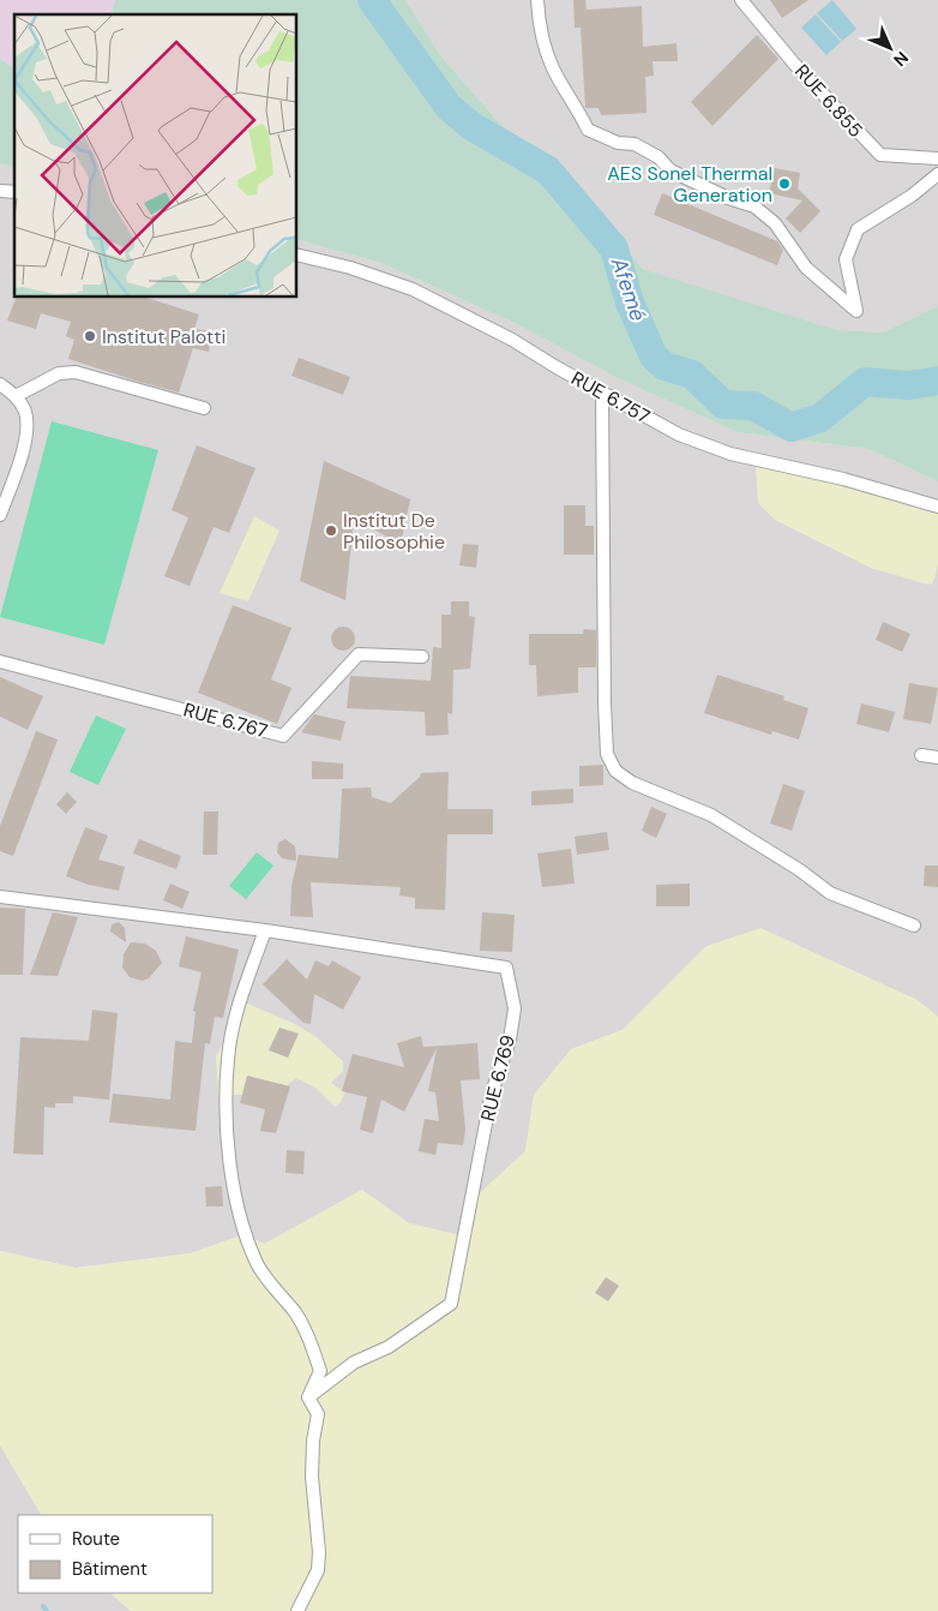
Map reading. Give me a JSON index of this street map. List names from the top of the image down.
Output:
{
  "streets": {
    "street": [
      "RUE 6.855",
      "RUE 6.757",
      "RUE 6.767",
      "RUE 6.769"
    ]
  },
  "water": ["Afemé"],
  "places": ["AES Sonel Thermal Generation", "Institut Palotti", "Institut De Philosophie"],
  "legend": ["Route", "Bâtiment"],
  "north": "bottom right"
}
